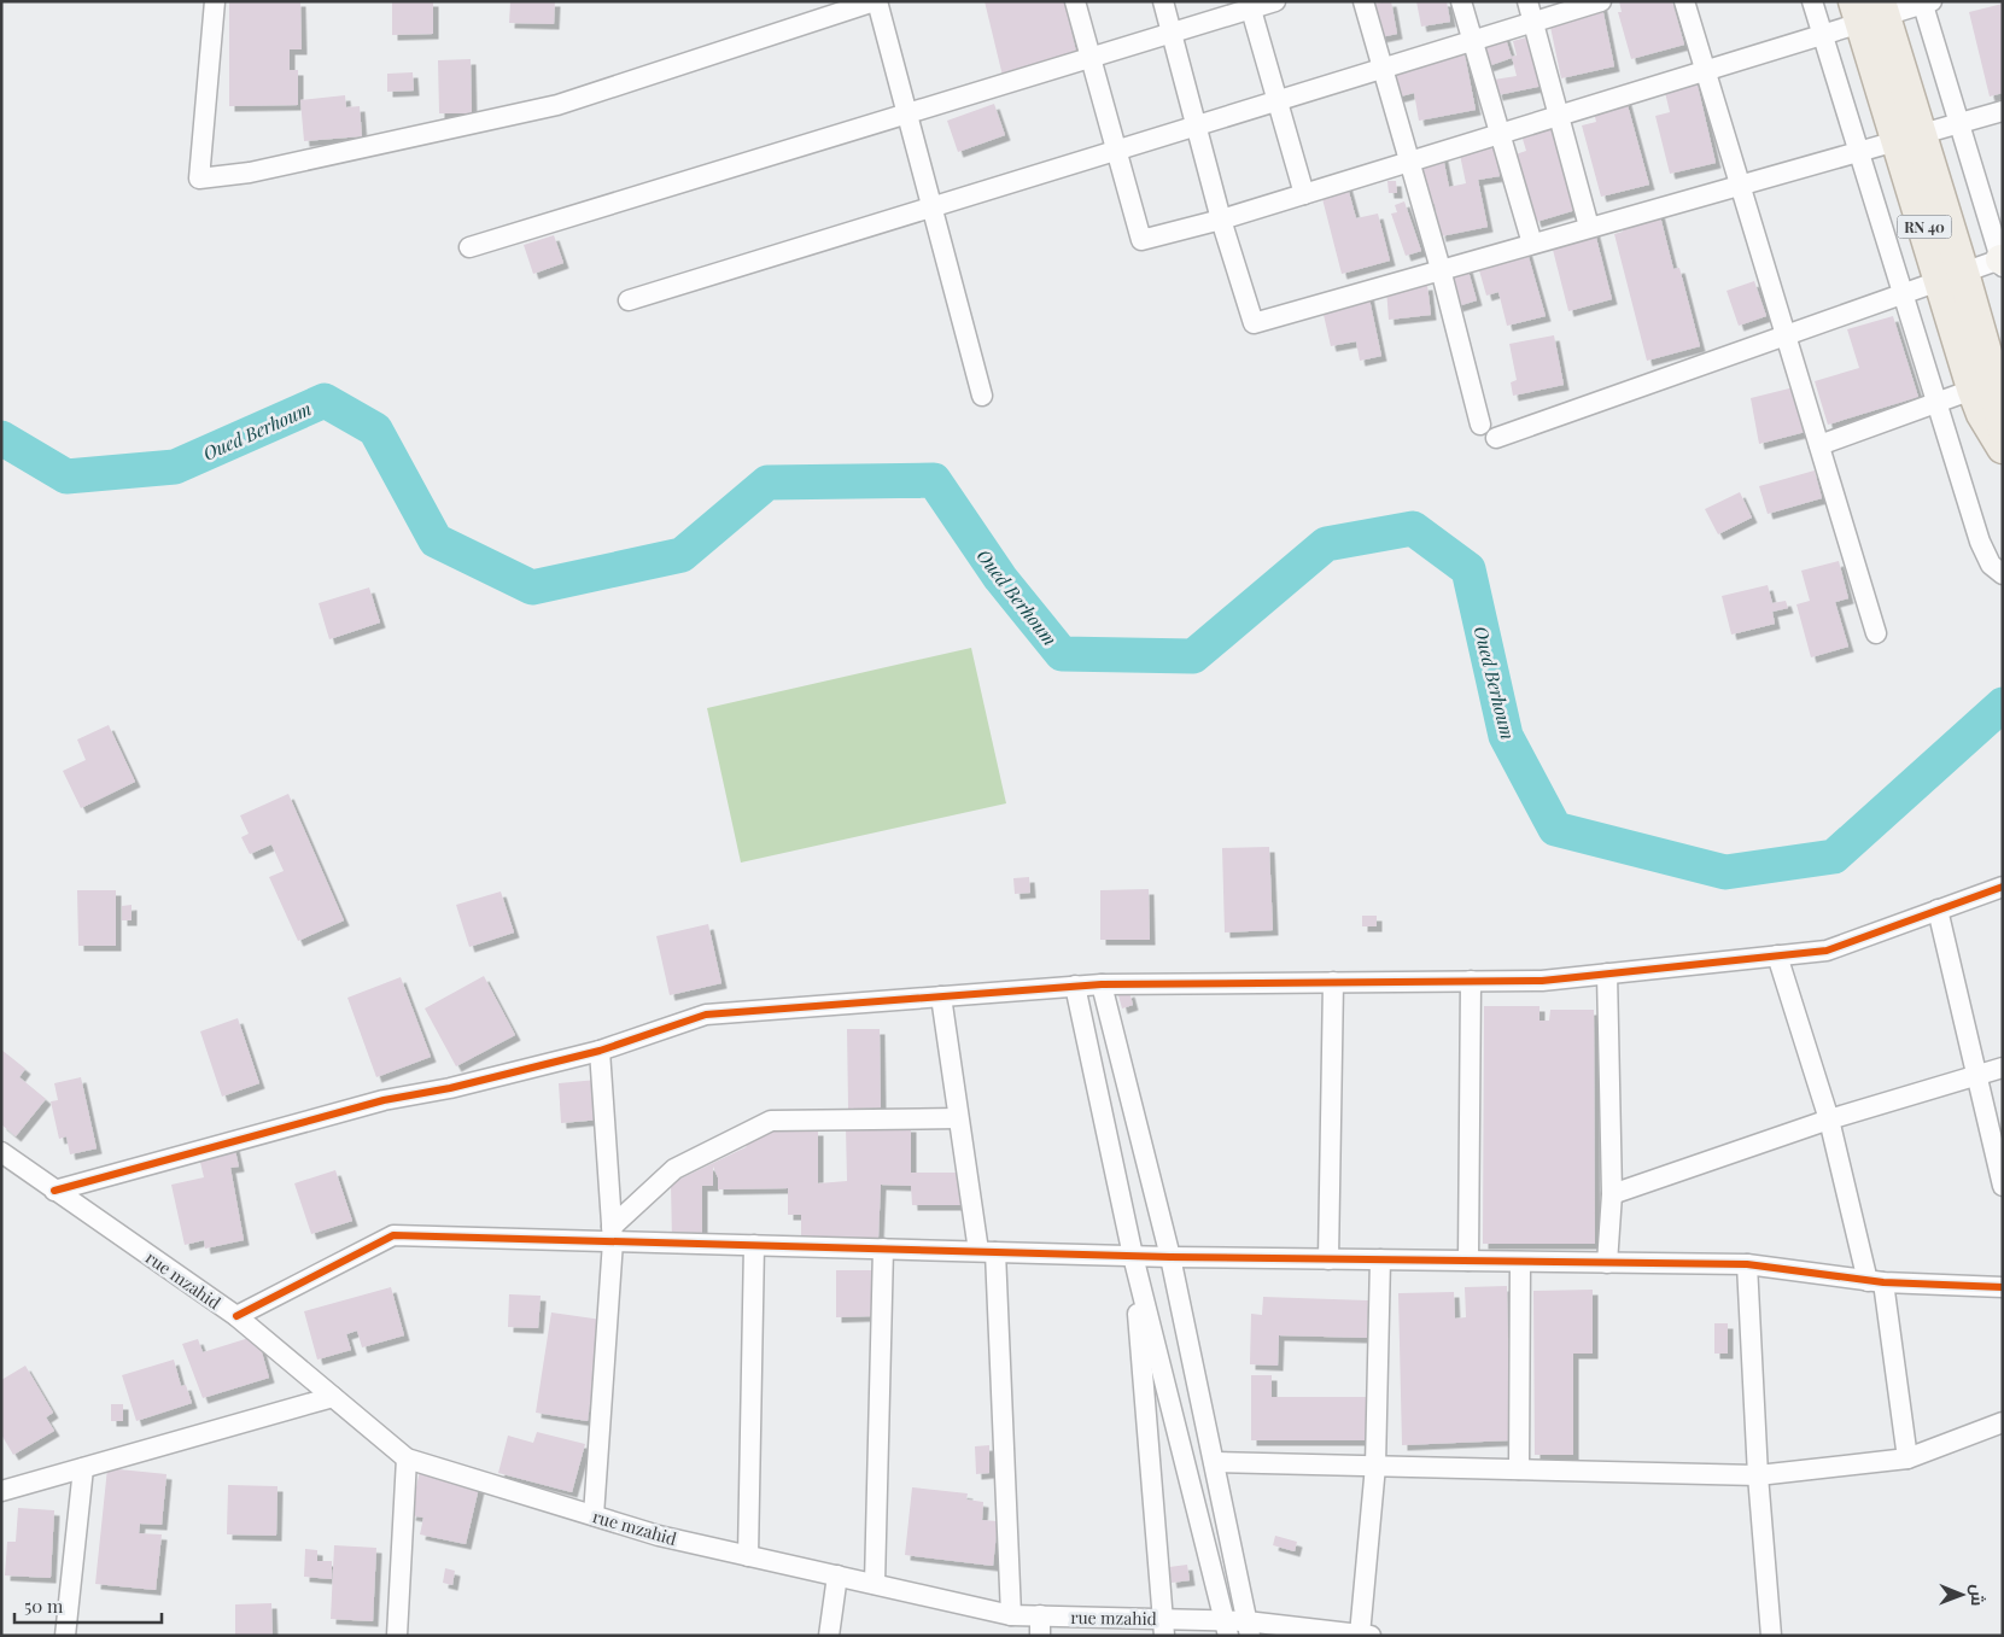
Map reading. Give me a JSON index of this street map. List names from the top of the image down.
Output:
{
  "streets": {
    "main road": ["RN 40"],
    "street": ["rue mzahid"]
  },
  "water": ["Oued Berhoum"],
  "scale_bar": "50 m",
  "north": "right"
}
